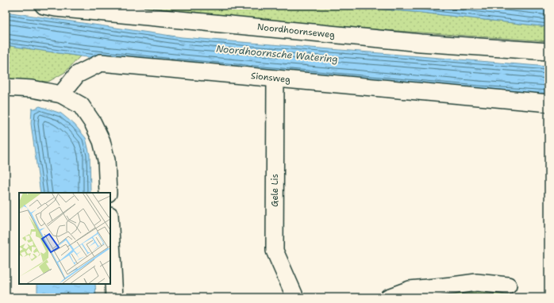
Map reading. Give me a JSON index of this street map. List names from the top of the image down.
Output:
{
  "streets": {
    "street": ["Noordhoornseweg", "Sionsweg", "Gele Lis"]
  },
  "crossings": [
    ["Sionsweg", "Gele Lis"]
  ],
  "water": ["Noordhoornsche Watering"]
}
